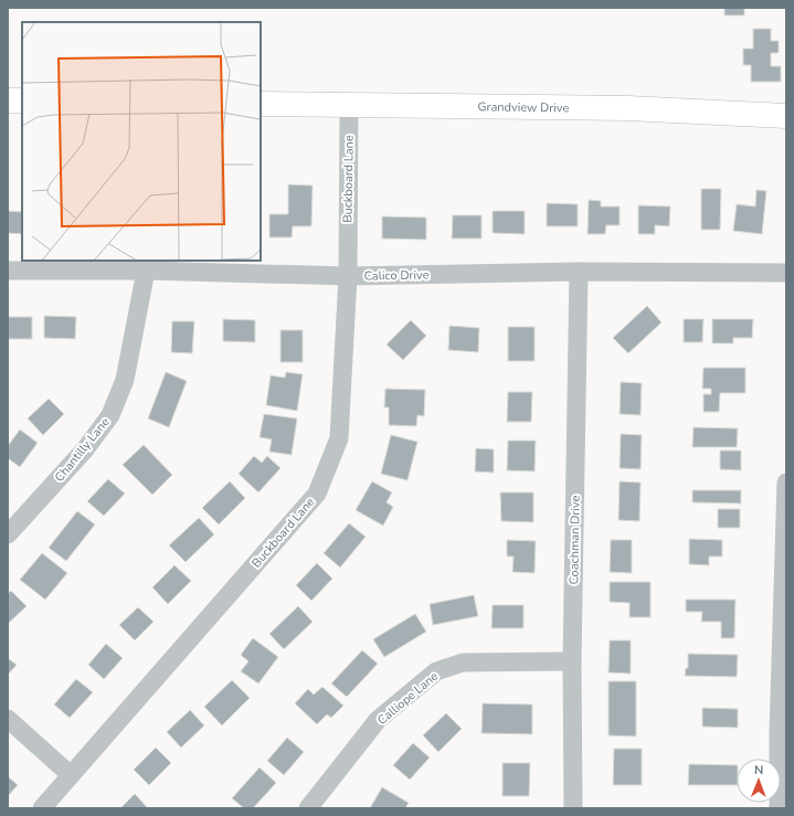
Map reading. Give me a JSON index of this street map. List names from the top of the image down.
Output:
{
  "streets": {
    "street": [
      "Grandview Drive",
      "Buckboard Lane",
      "Calico Drive",
      "Chantilly Lane",
      "Coachman Drive",
      "Calliope Lane"
    ]
  },
  "crossings": [
    ["Grandview Drive", "Buckboard Lane"],
    ["Buckboard Lane", "Calico Drive"],
    ["Calico Drive", "Chantilly Lane"],
    ["Calico Drive", "Coachman Drive"],
    ["Coachman Drive", "Calliope Lane"]
  ],
  "north": "top"
}
